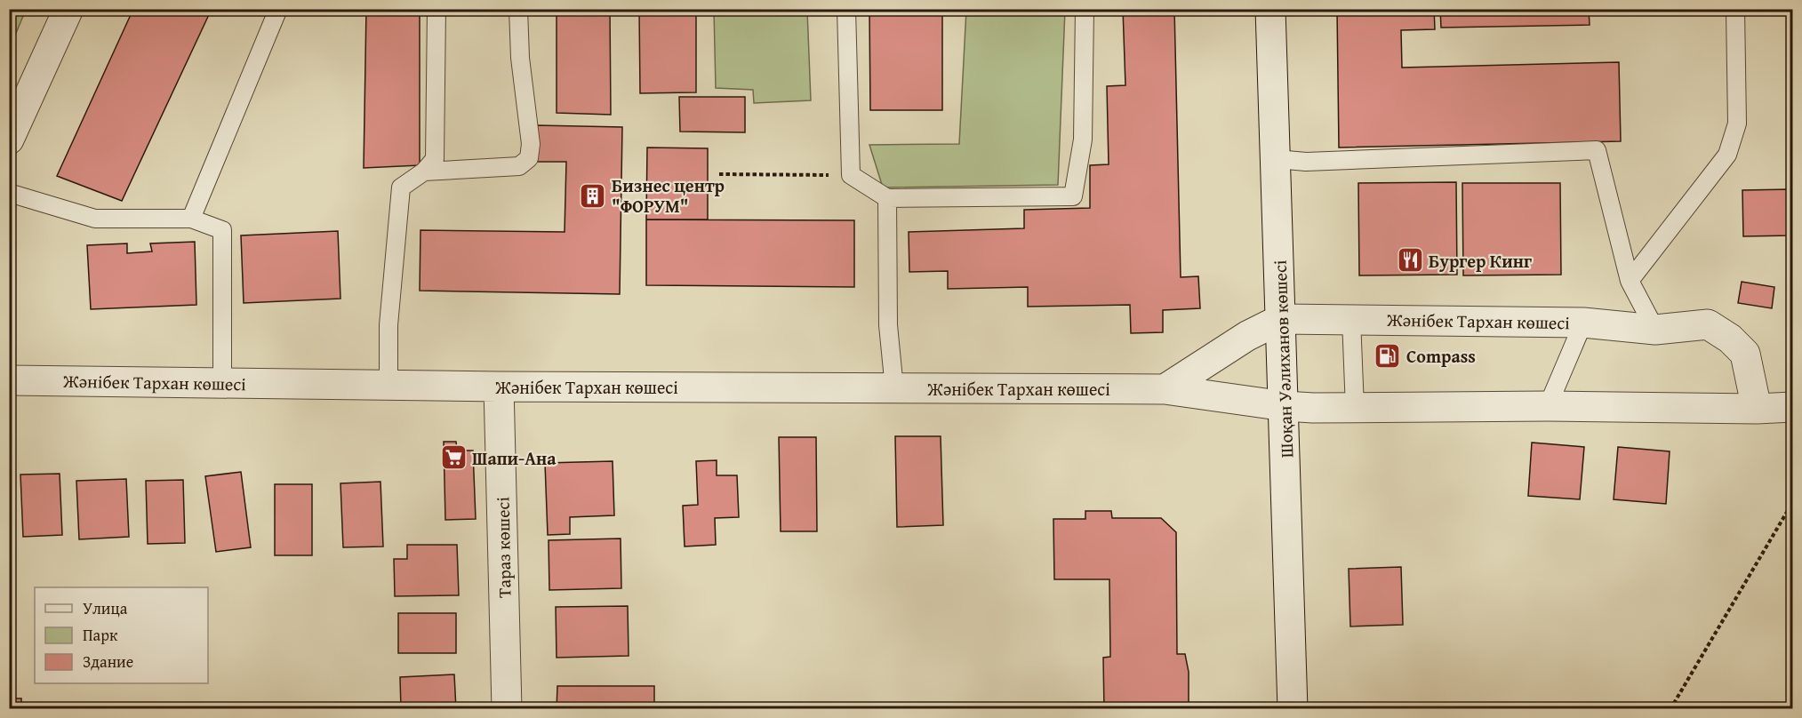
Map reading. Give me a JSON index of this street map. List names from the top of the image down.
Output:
{
  "streets": {
    "street": ["Жәнібек Тархан көшесі", "Шоқан Уәлиханов көшесі", "Тараз көшесі"]
  },
  "crossings": [
    ["Жәнібек Тархан көшесі", "Шоқан Уәлиханов көшесі"],
    ["Жәнібек Тархан көшесі", "Тараз көшесі"]
  ],
  "places": {
    "building": ["Бизнес центр \"ФОРУМ\""],
    "restaurant": ["Бургер Кинг"],
    "fuel station": ["Compass"],
    "supermarket": ["Шапи-Ана"]
  },
  "legend": ["Улица", "Парк", "Здание"]
}
